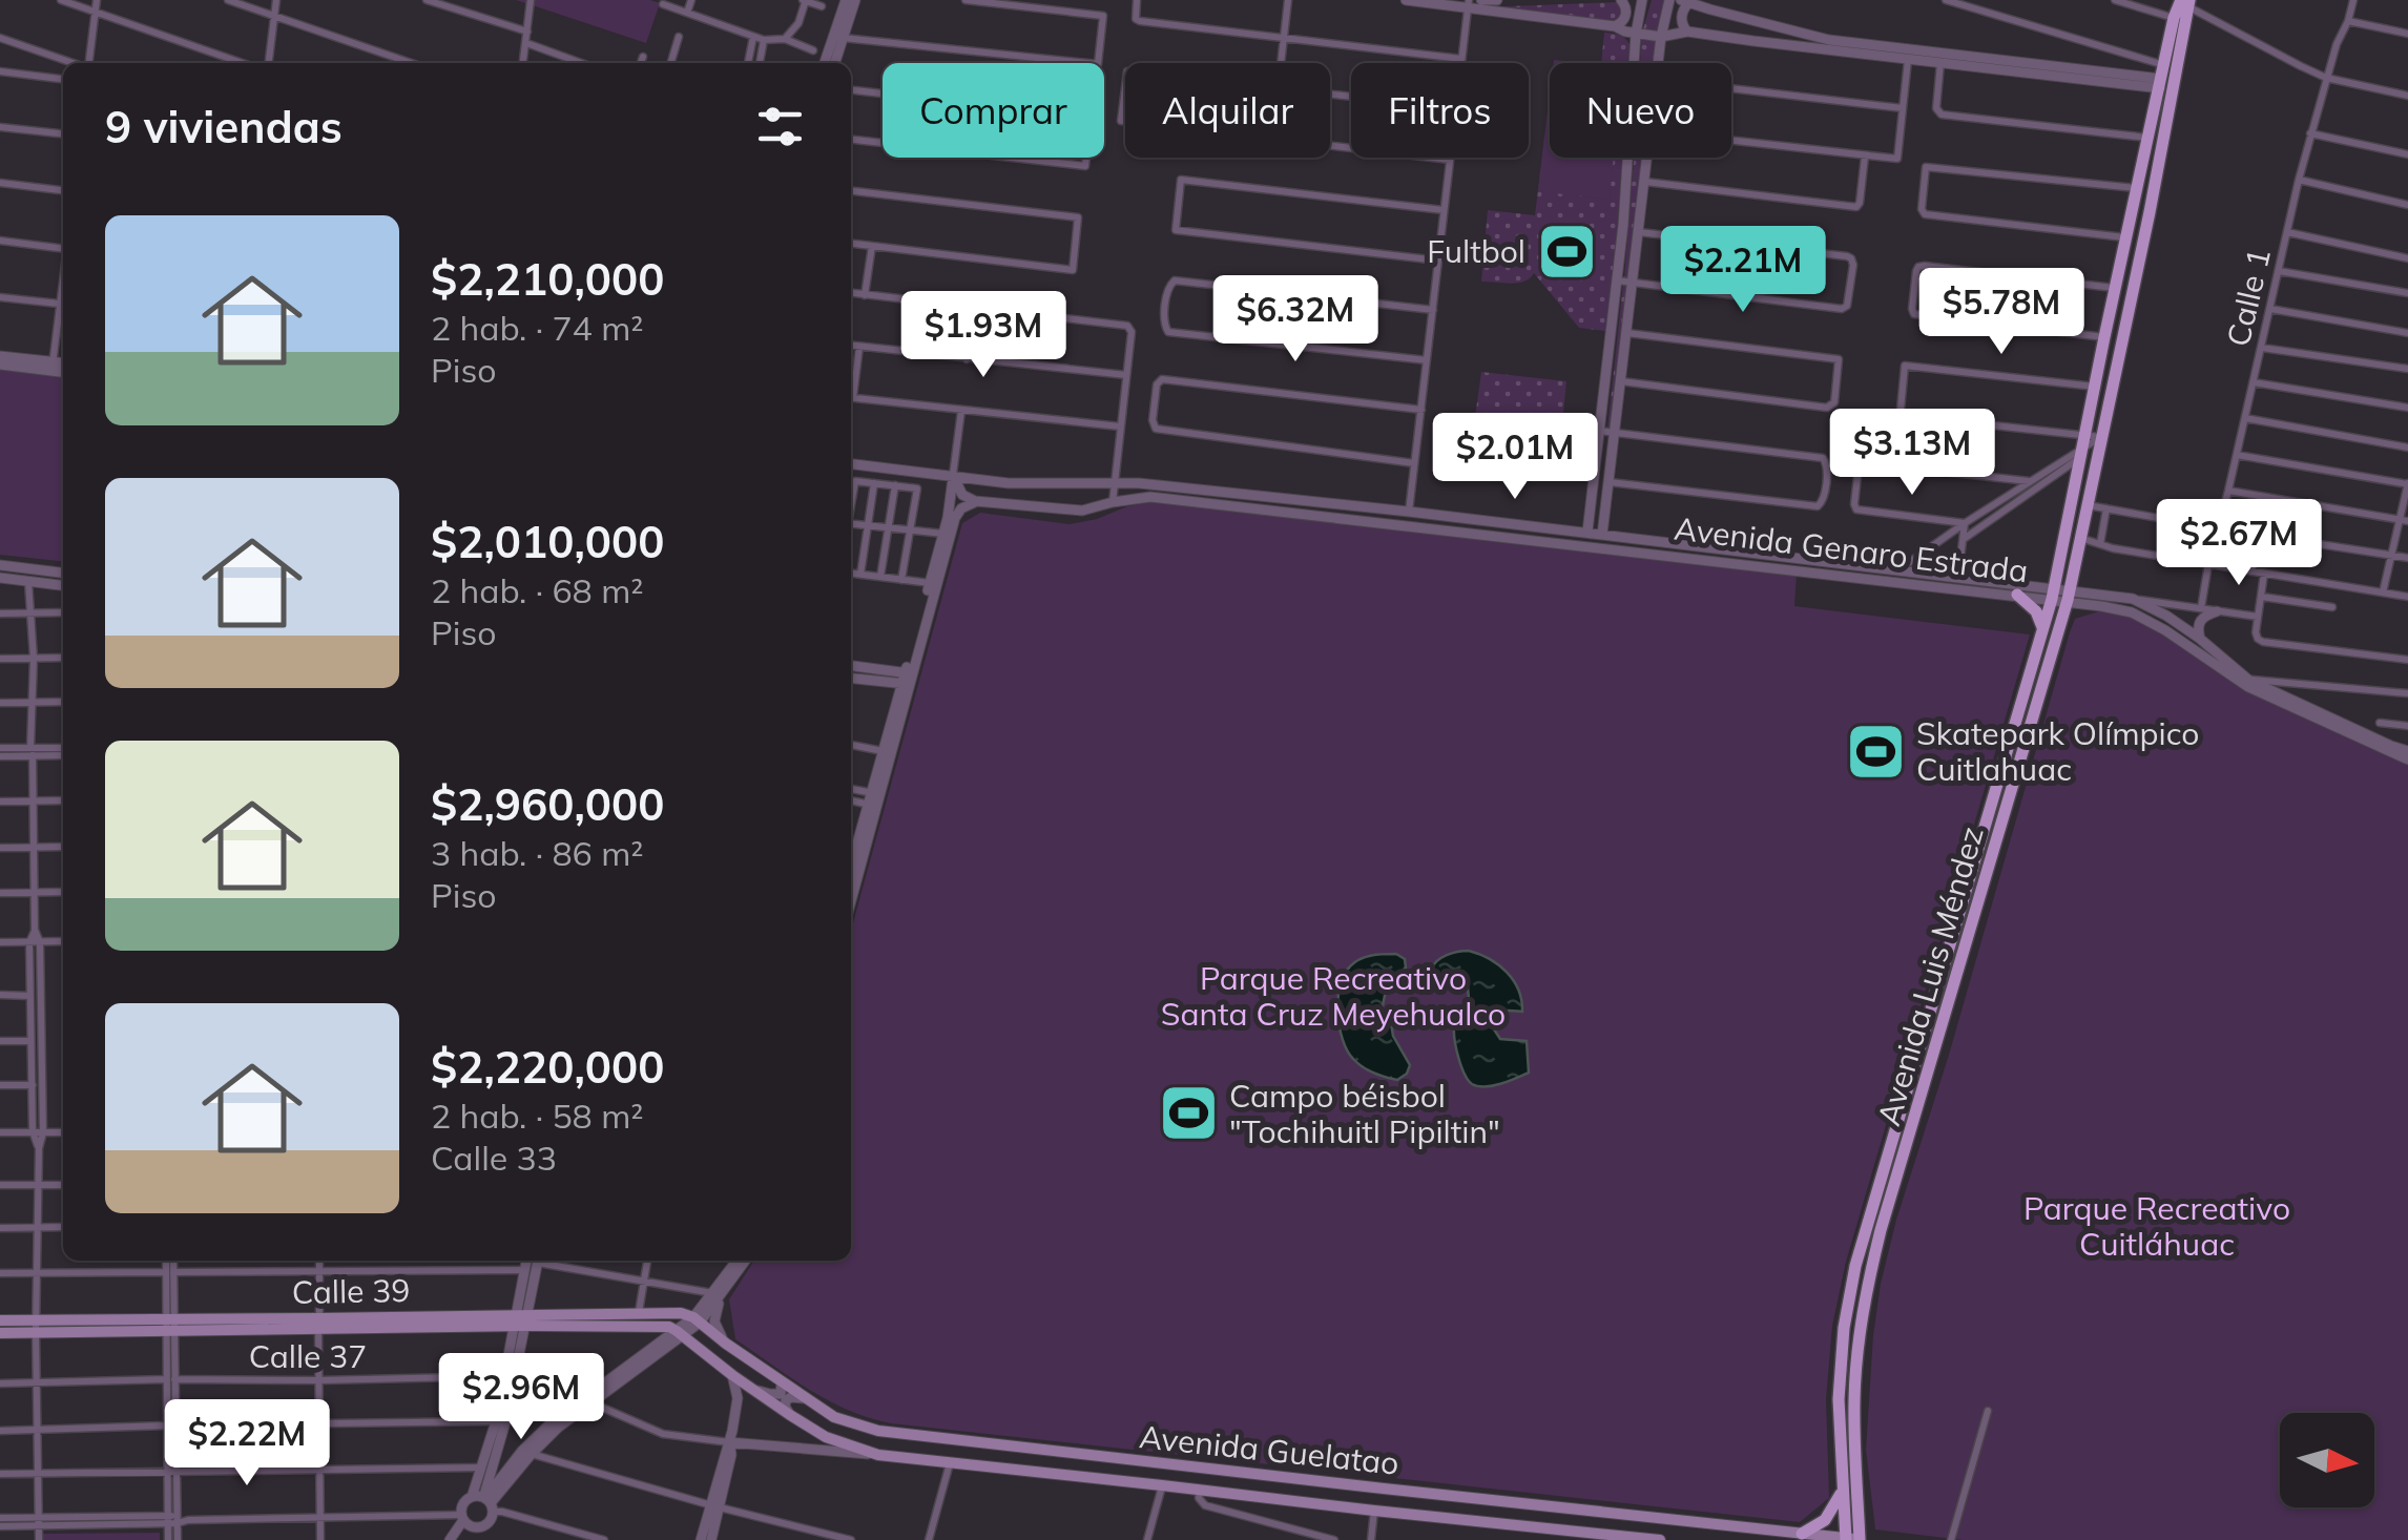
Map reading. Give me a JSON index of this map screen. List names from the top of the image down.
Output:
{
  "streets": {
    "main road": ["Avenida Luis Méndez", "Calle 39", "Avenida Guelatao"],
    "street": ["Calle 1", "Avenida Genaro Estrada", "Calle 37"]
  },
  "crossings": [
    ["Avenida Genaro Estrada", "Avenida Luis Méndez"],
    ["Avenida Luis Méndez", "Avenida Guelatao"],
    ["Calle 39", "Avenida Guelatao"]
  ],
  "parks": ["Parque Recreativo Santa Cruz Meyehualco", "Parque Recreativo Cuitláhuac"],
  "places": {
    "sports": ["Fultbol", "Skatepark Olímpico Cuitlahuac", "Campo béisbol \"Tochihuitl Pipiltin\""]
  },
  "north": "right",
  "page": {
    "chip": [
      "Comprar",
      "Alquilar",
      "Filtros",
      "Nuevo"
    ],
    "heading": "9 viviendas",
    "list": [
      {
        "name": "$2,210,000",
        "note": "2 hab. · 74 m² · Piso"
      },
      {
        "name": "$2,010,000",
        "note": "2 hab. · 68 m² · Piso"
      },
      {
        "name": "$2,960,000",
        "note": "3 hab. · 86 m² · Piso"
      },
      {
        "name": "$2,220,000",
        "note": "2 hab. · 58 m² · Calle 33"
      }
    ],
    "price": [
      "$2.21M",
      "$5.78M",
      "$6.32M",
      "$1.93M",
      "$3.13M",
      "$2.01M",
      "$2.67M",
      "$2.96M",
      "$2.22M"
    ]
  }
}
